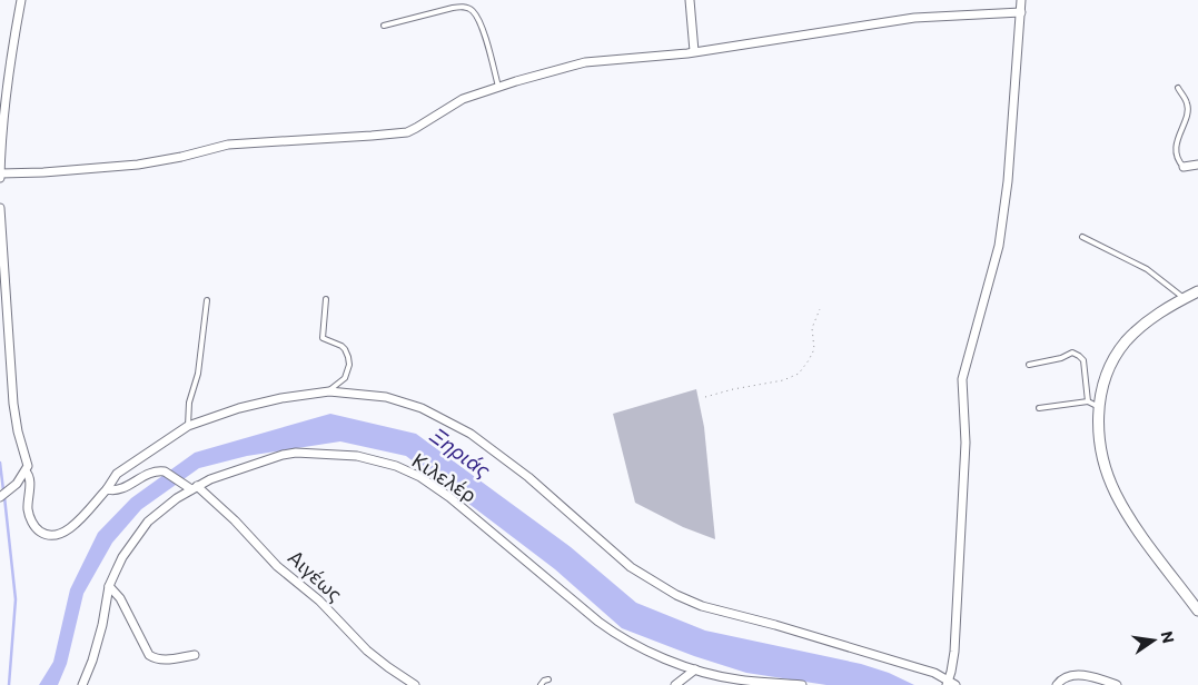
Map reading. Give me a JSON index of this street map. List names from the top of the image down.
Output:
{
  "streets": {
    "street": ["Κιλελέρ", "Αιγέως"]
  },
  "crossings": [
    ["Κιλελέρ", "Αιγέως"]
  ],
  "water": ["Ξηριάς"],
  "north": "right"
}
